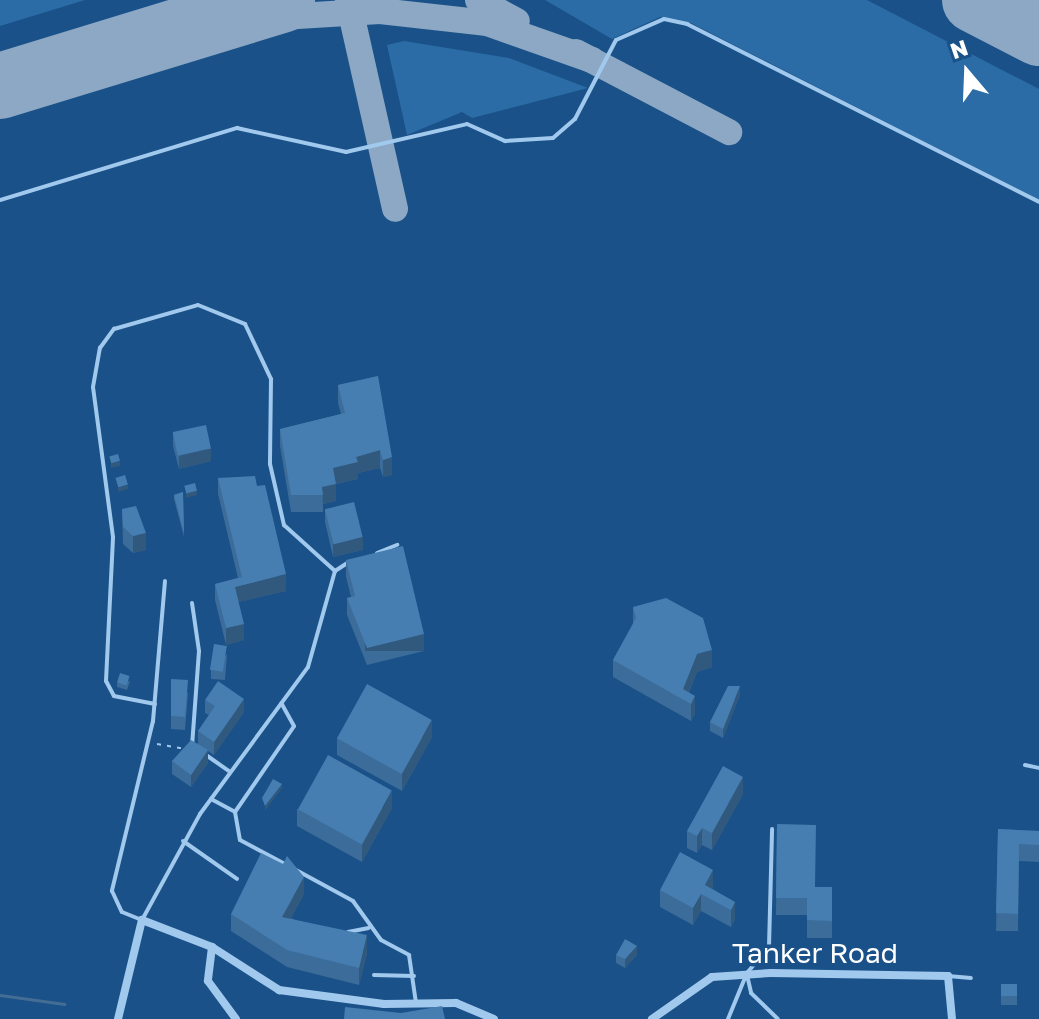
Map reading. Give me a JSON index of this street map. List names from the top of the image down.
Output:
{
  "streets": {
    "street": ["Tanker Road"]
  },
  "north": "top"
}
